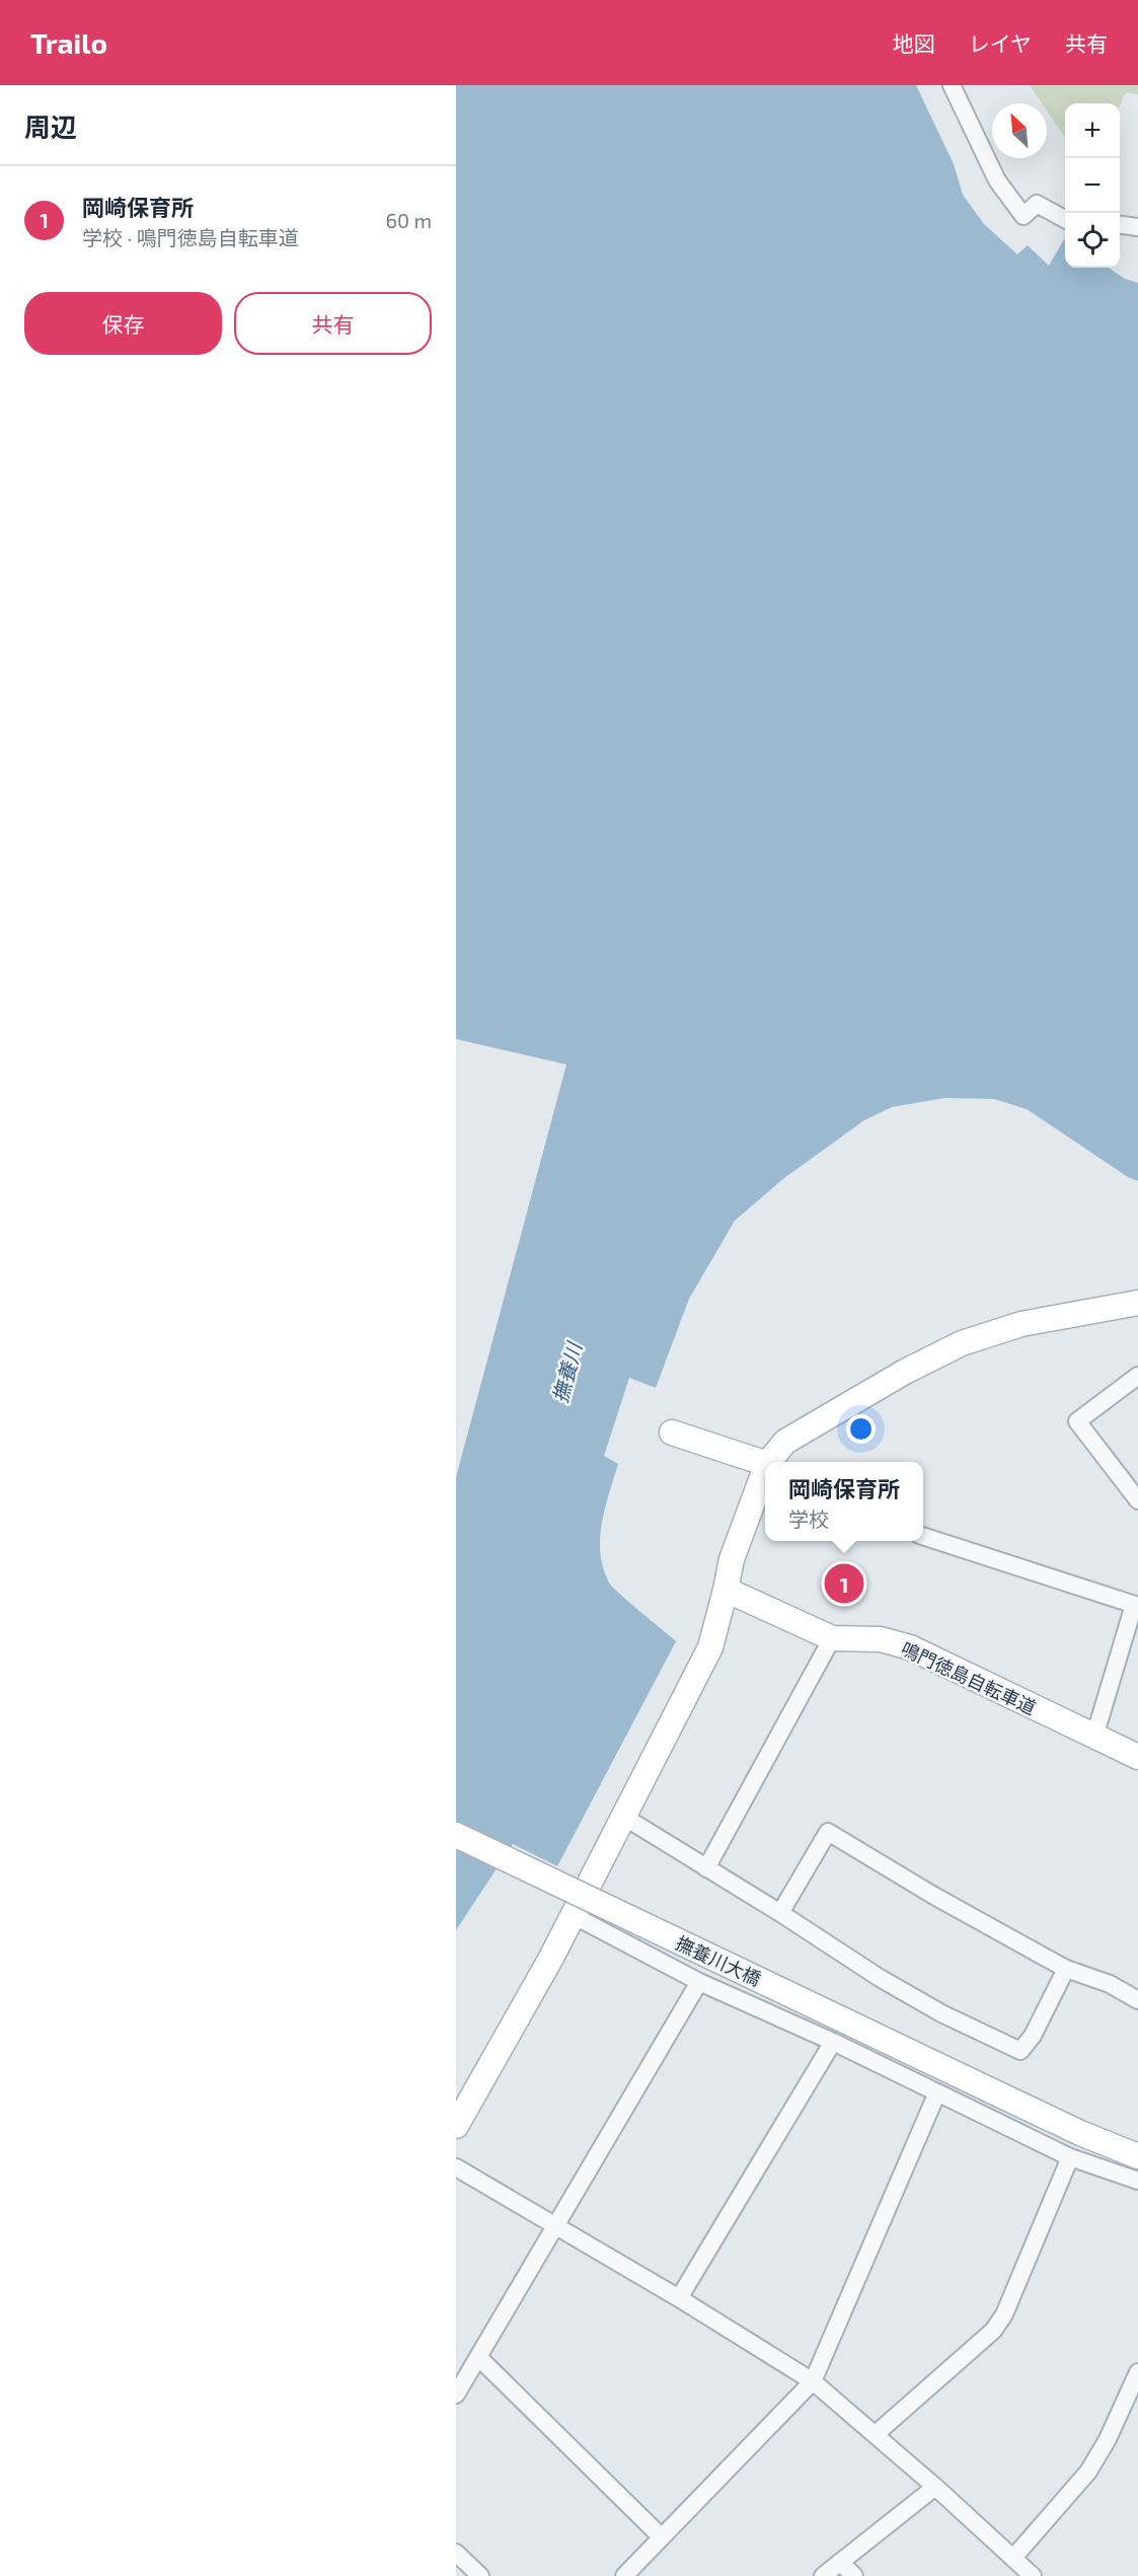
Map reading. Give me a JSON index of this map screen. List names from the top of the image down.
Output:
{
  "streets": {
    "street": ["鳴門徳島自転車道", "撫養川大橋"]
  },
  "water": ["撫養川"],
  "north": "top left",
  "page": {
    "header": "Trailo",
    "nav": ["地図", "レイヤ", "共有"],
    "heading": "周辺",
    "map_buttons": ["+", "−"],
    "list": [
      {
        "mark": "1",
        "name": "岡崎保育所",
        "note": "学校 · 鳴門徳島自転車道",
        "value": "60 m"
      }
    ],
    "buttons": ["保存", "共有"],
    "popup": ["岡崎保育所", "学校"],
    "pins": "1"
  }
}
